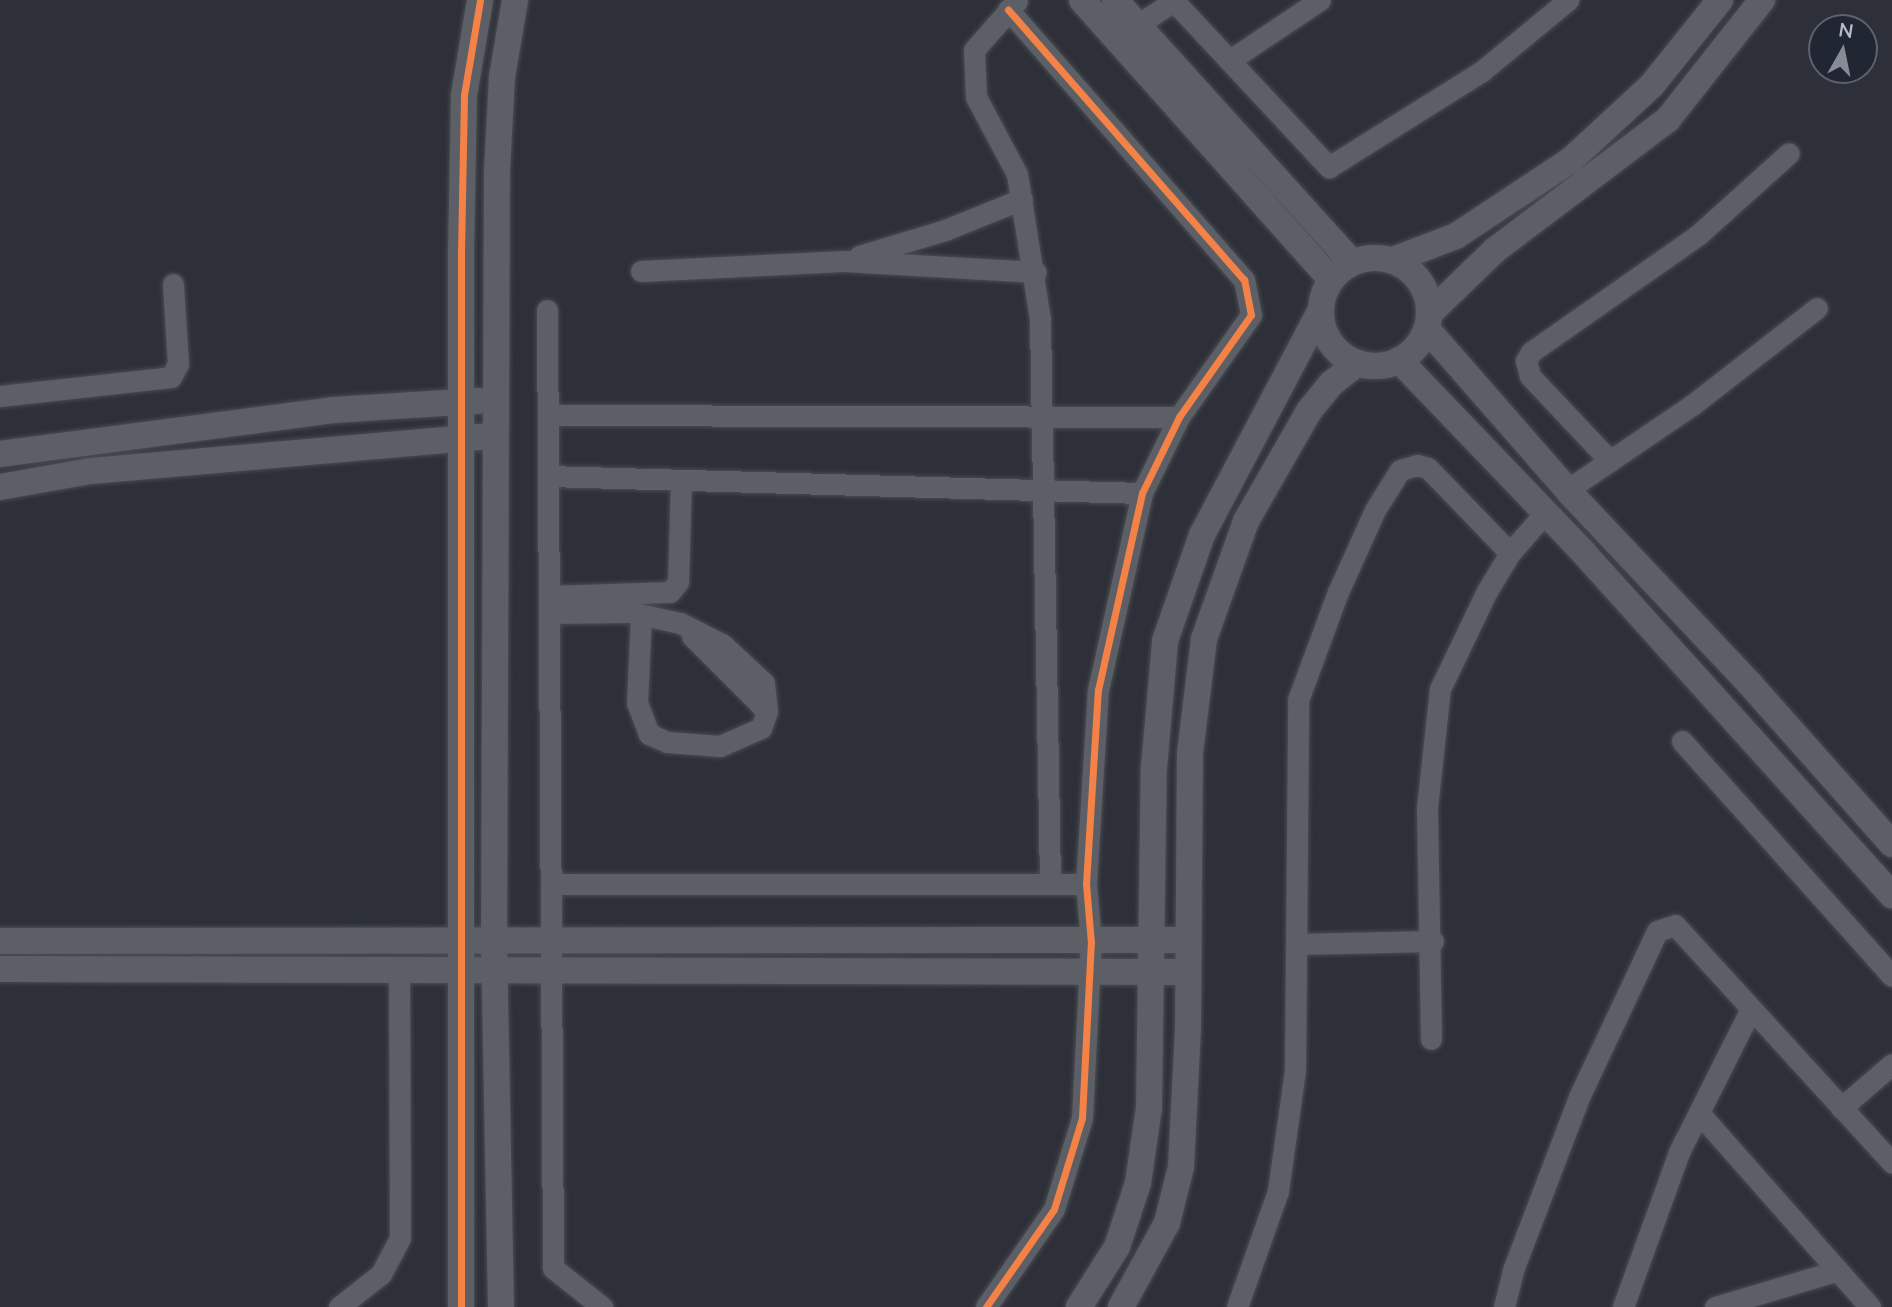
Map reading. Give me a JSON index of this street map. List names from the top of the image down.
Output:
{
  "north": "top"
}
